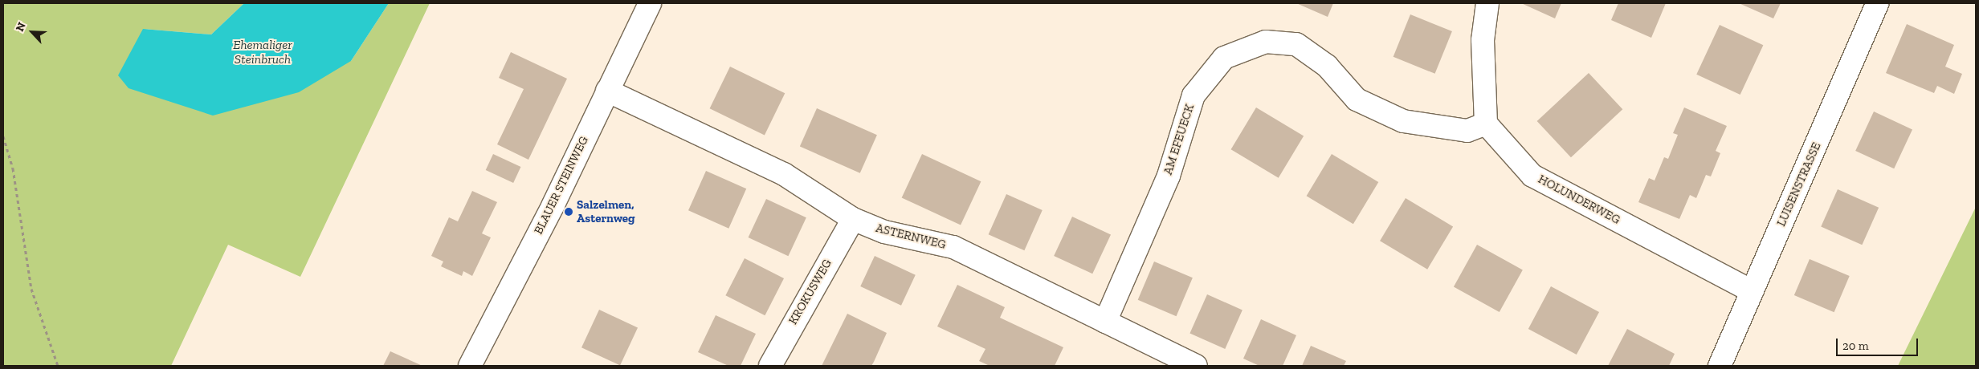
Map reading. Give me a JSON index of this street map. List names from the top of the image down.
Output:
{
  "streets": {
    "street": [
      "AM EFEUECK",
      "LUISENSTRASSE",
      "BLAUER STEINWEG",
      "HOLUNDERWEG",
      "ASTERNWEG",
      "KROKUSWEG"
    ]
  },
  "crossings": [
    ["AM EFEUECK", "HOLUNDERWEG"],
    ["AM EFEUECK", "ASTERNWEG"],
    ["LUISENSTRASSE", "HOLUNDERWEG"],
    ["BLAUER STEINWEG", "ASTERNWEG"],
    ["ASTERNWEG", "KROKUSWEG"]
  ],
  "water": ["Ehemaliger Steinbruch"],
  "places": ["Salzelmen, Asternweg"],
  "scale_bar": "20 m",
  "north": "top left"
}
